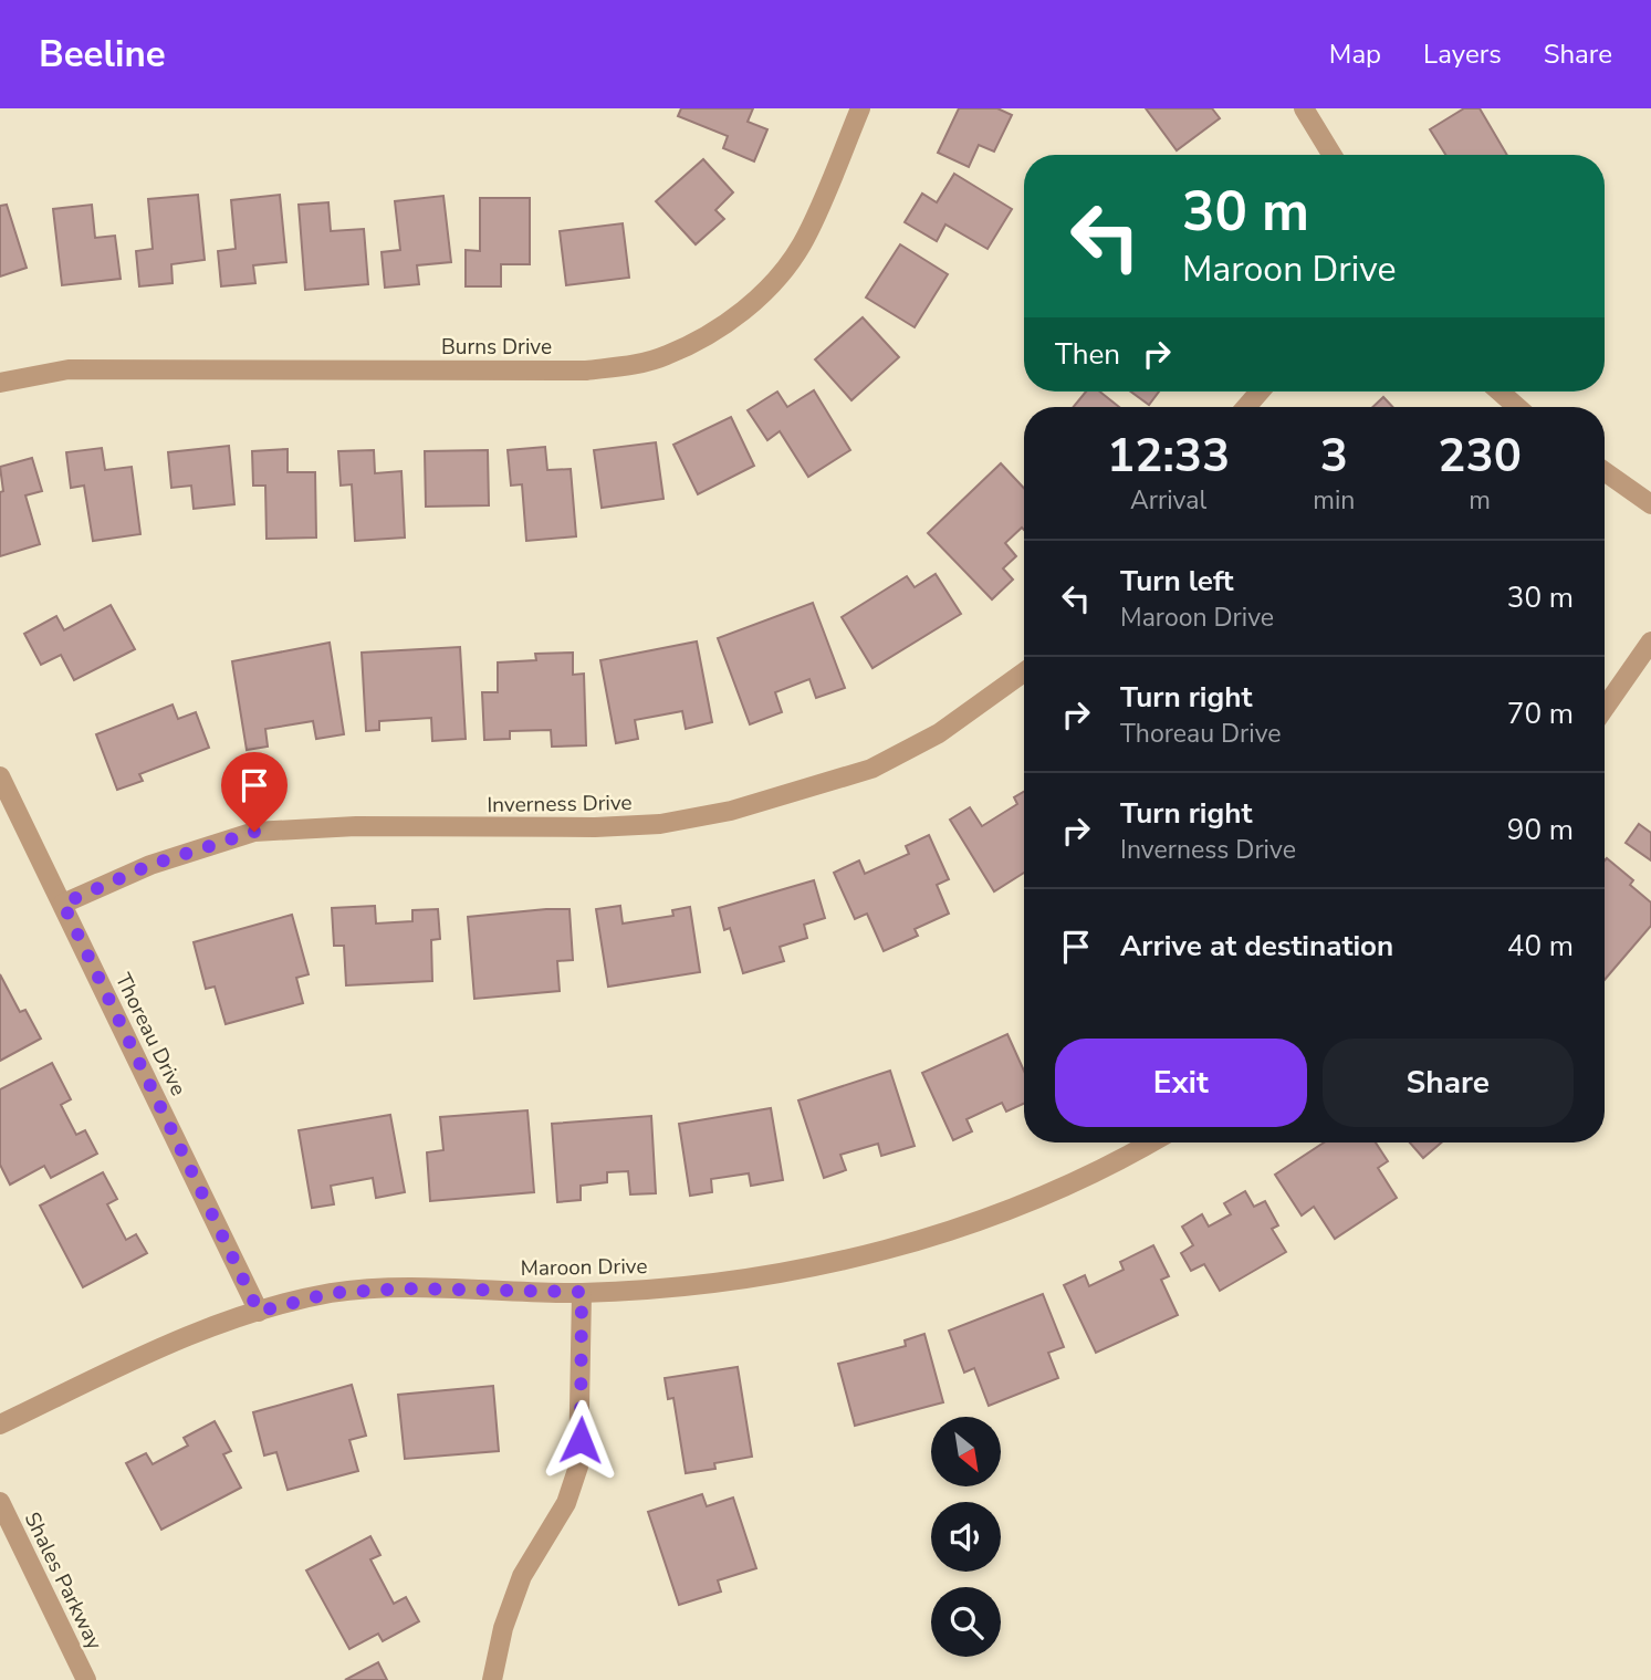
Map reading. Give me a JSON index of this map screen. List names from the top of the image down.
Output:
{
  "streets": {
    "street": [
      "Burns Drive",
      "Inverness Drive",
      "Thoreau Drive",
      "Maroon Drive",
      "Shales Parkway"
    ]
  },
  "crossings": [
    ["Inverness Drive", "Thoreau Drive"],
    ["Thoreau Drive", "Maroon Drive"]
  ],
  "north": "bottom right",
  "page": {
    "header": "Beeline",
    "nav": ["Map", "Layers", "Share"],
    "turn": ["30 m", "Maroon Drive"],
    "then": "Then",
    "eta": [
      "12:33",
      "Arrival",
      "3",
      "min",
      "230",
      "m"
    ],
    "list": [
      {
        "name": "Turn left",
        "note": "Maroon Drive",
        "value": "30 m"
      },
      {
        "name": "Turn right",
        "note": "Thoreau Drive",
        "value": "70 m"
      },
      {
        "name": "Turn right",
        "note": "Inverness Drive",
        "value": "90 m"
      },
      {
        "name": "Arrive at destination",
        "value": "40 m"
      }
    ],
    "buttons": ["Exit", "Share"]
  }
}
